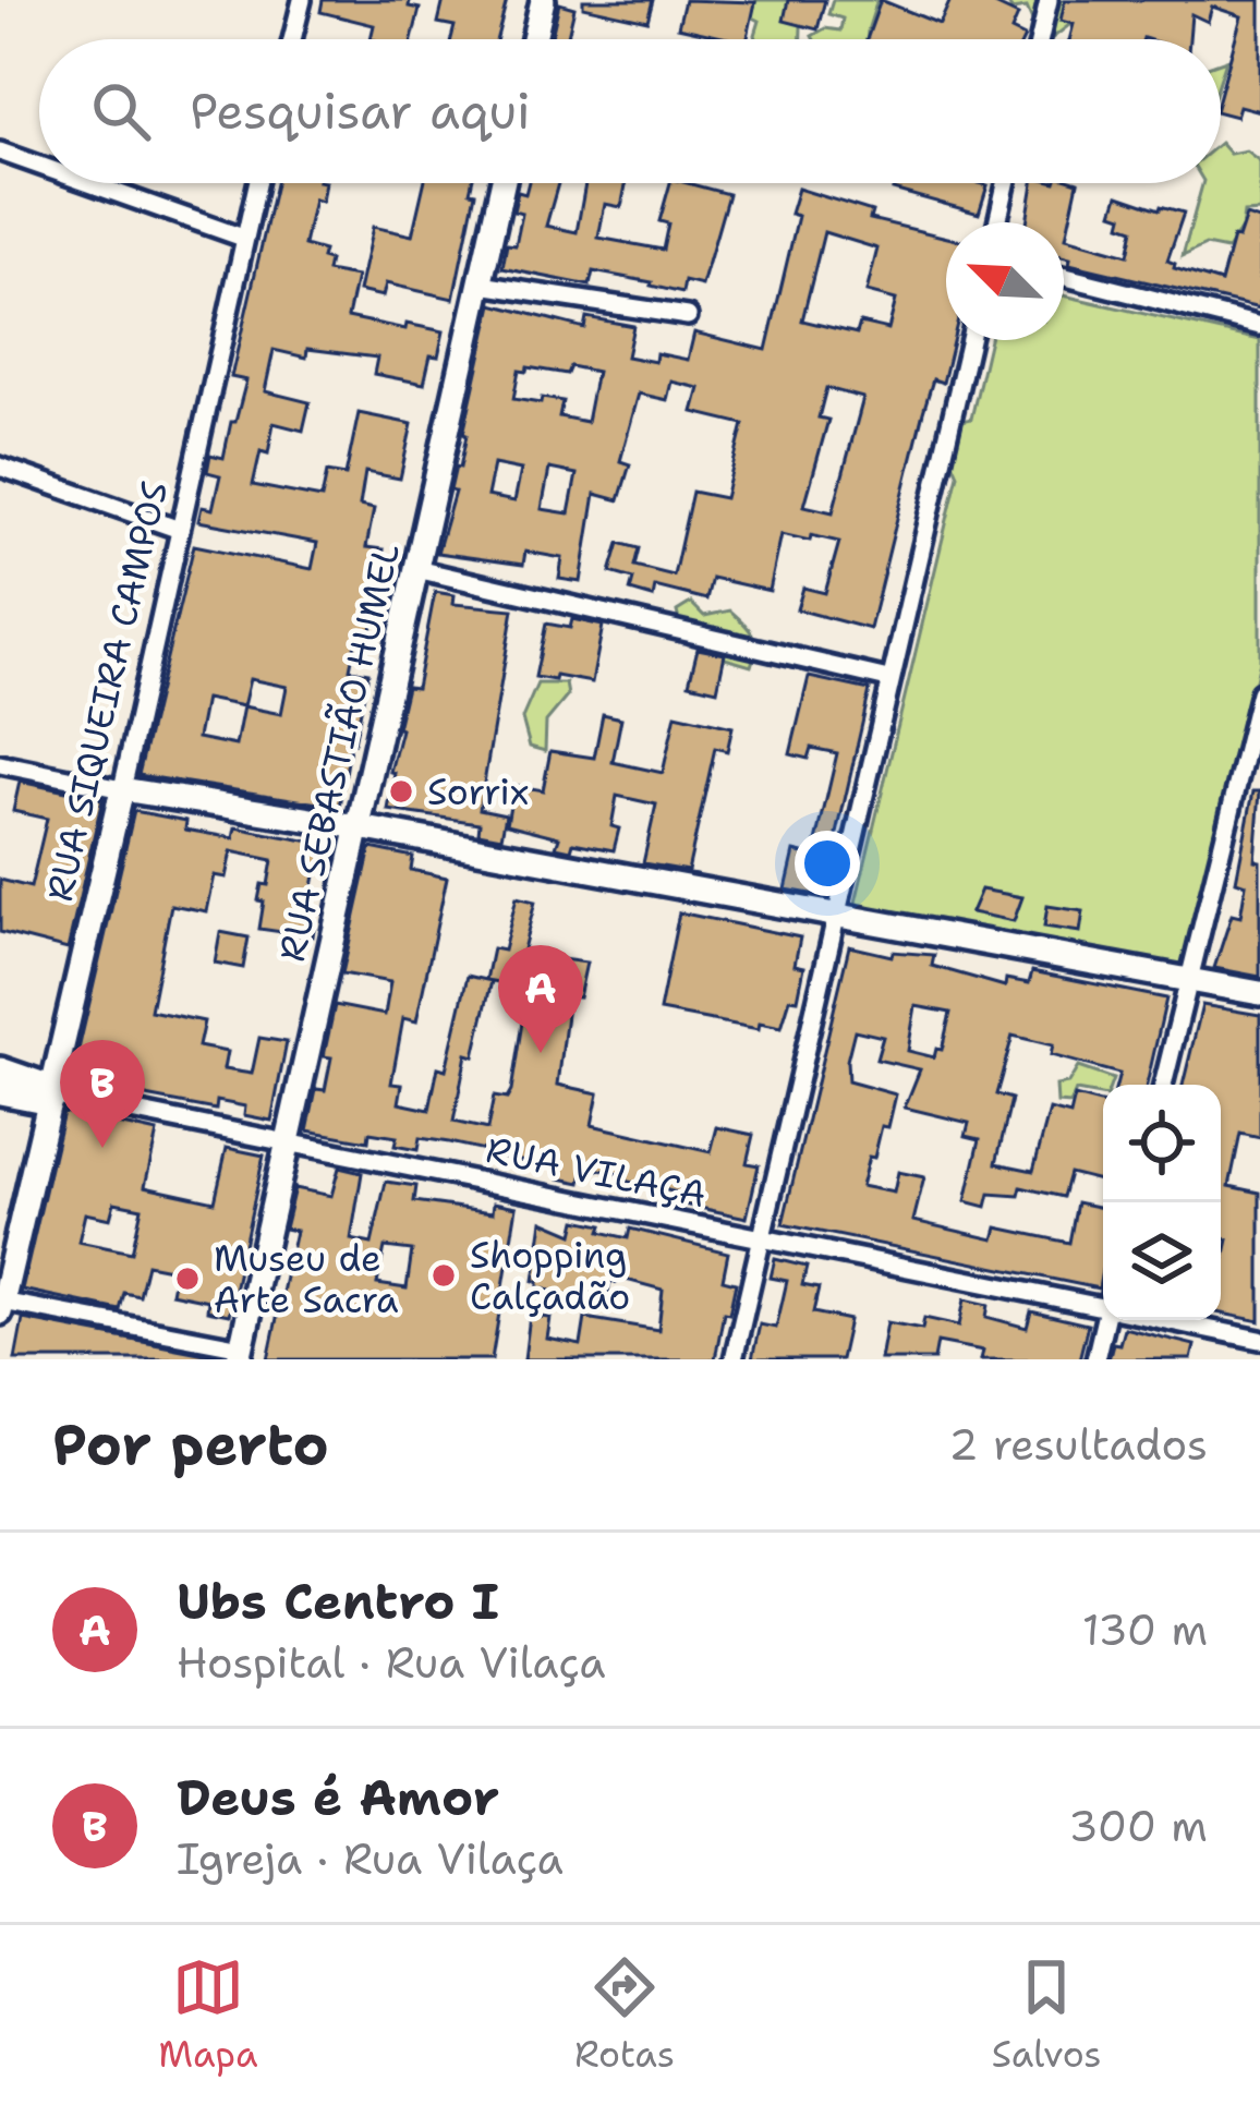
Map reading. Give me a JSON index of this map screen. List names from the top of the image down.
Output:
{
  "streets": {
    "main road": ["RUA SIQUEIRA CAMPOS", "RUA SEBASTIÃO HUMEL"],
    "street": ["RUA VILAÇA"]
  },
  "crossings": [
    ["RUA SIQUEIRA CAMPOS", "RUA VILAÇA"],
    ["RUA SEBASTIÃO HUMEL", "RUA VILAÇA"]
  ],
  "places": ["Sorrix", "Shopping Calçadão", "Museu de Arte Sacra"],
  "north": "top left",
  "page": {
    "search": "Pesquisar aqui",
    "pins": ["A", "B"],
    "heading": ["Por perto", "2 resultados"],
    "list": [
      {
        "mark": "A",
        "name": "Ubs Centro I",
        "note": "Hospital · Rua Vilaça",
        "value": "130 m"
      },
      {
        "mark": "B",
        "name": "Deus é Amor",
        "note": "Igreja · Rua Vilaça",
        "value": "300 m"
      }
    ],
    "nav": ["Mapa", "Rotas", "Salvos"]
  }
}
